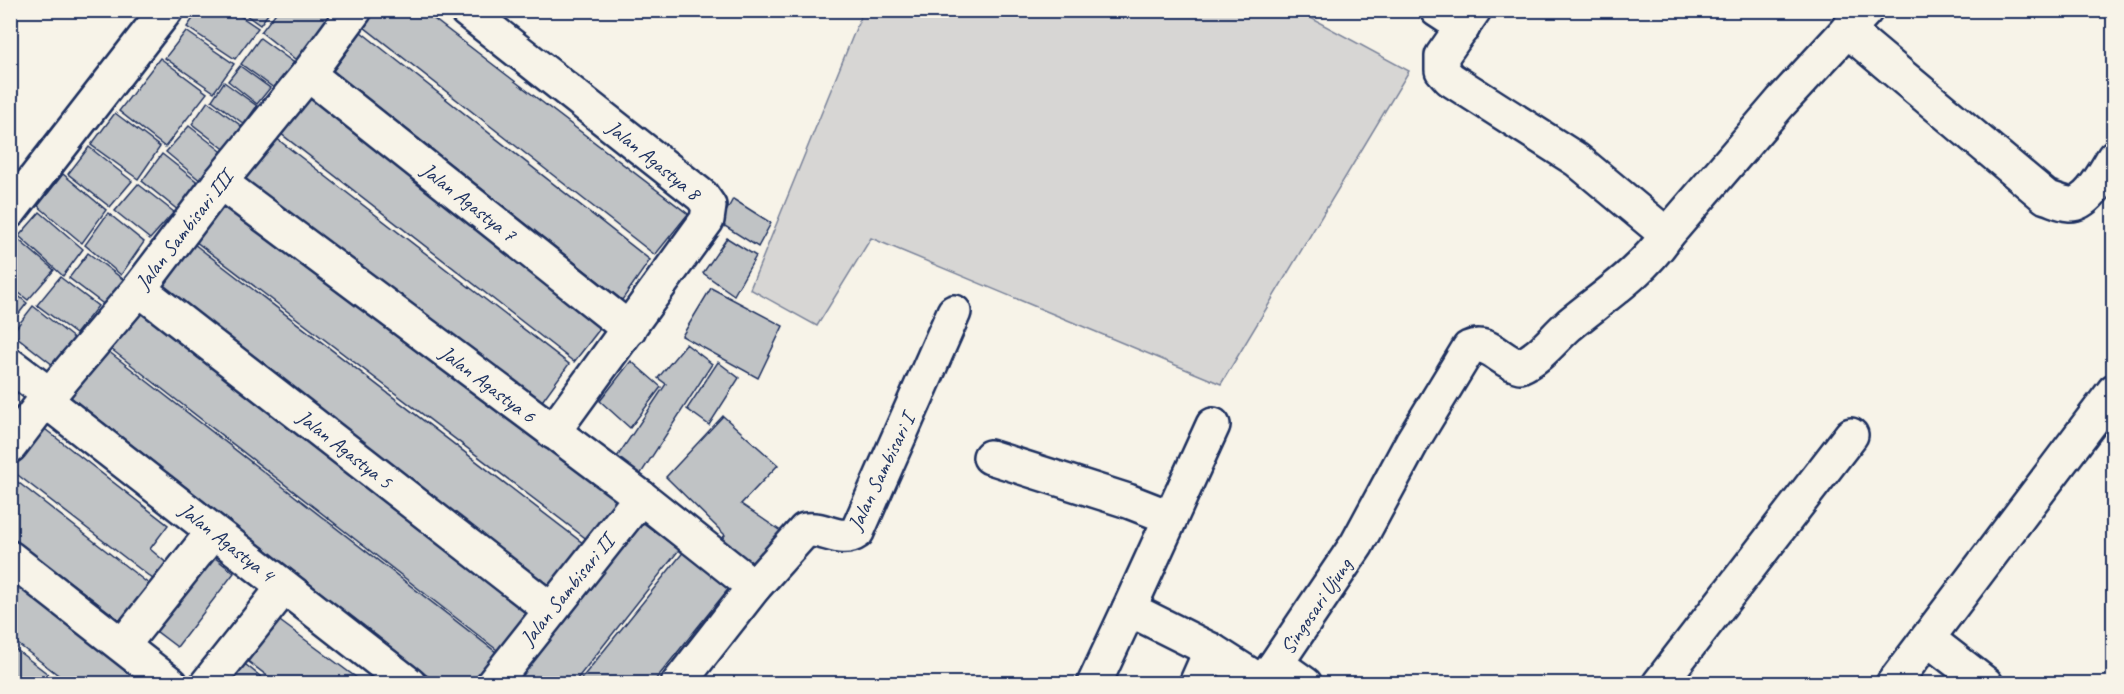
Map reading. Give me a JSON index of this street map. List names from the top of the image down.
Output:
{
  "streets": {
    "street": [
      "Jalan Agastya 8",
      "Jalan Agastya 7",
      "Jalan Sambisari III",
      "Jalan Agastya 6",
      "Jalan Agastya 5",
      "Jalan Sambisari I",
      "Jalan Agastya 4",
      "Jalan Sambisari II",
      "Singosari Ujung"
    ]
  },
  "crossings": [
    ["Jalan Agastya 8", "Jalan Agastya 7"],
    ["Jalan Agastya 8", "Jalan Agastya 6"],
    ["Jalan Agastya 7", "Jalan Sambisari III"],
    ["Jalan Sambisari III", "Jalan Agastya 6"],
    ["Jalan Sambisari III", "Jalan Agastya 5"],
    ["Jalan Sambisari III", "Jalan Agastya 4"],
    ["Jalan Agastya 6", "Jalan Sambisari I"],
    ["Jalan Agastya 6", "Jalan Sambisari II"],
    ["Jalan Agastya 5", "Jalan Sambisari II"]
  ]
}
